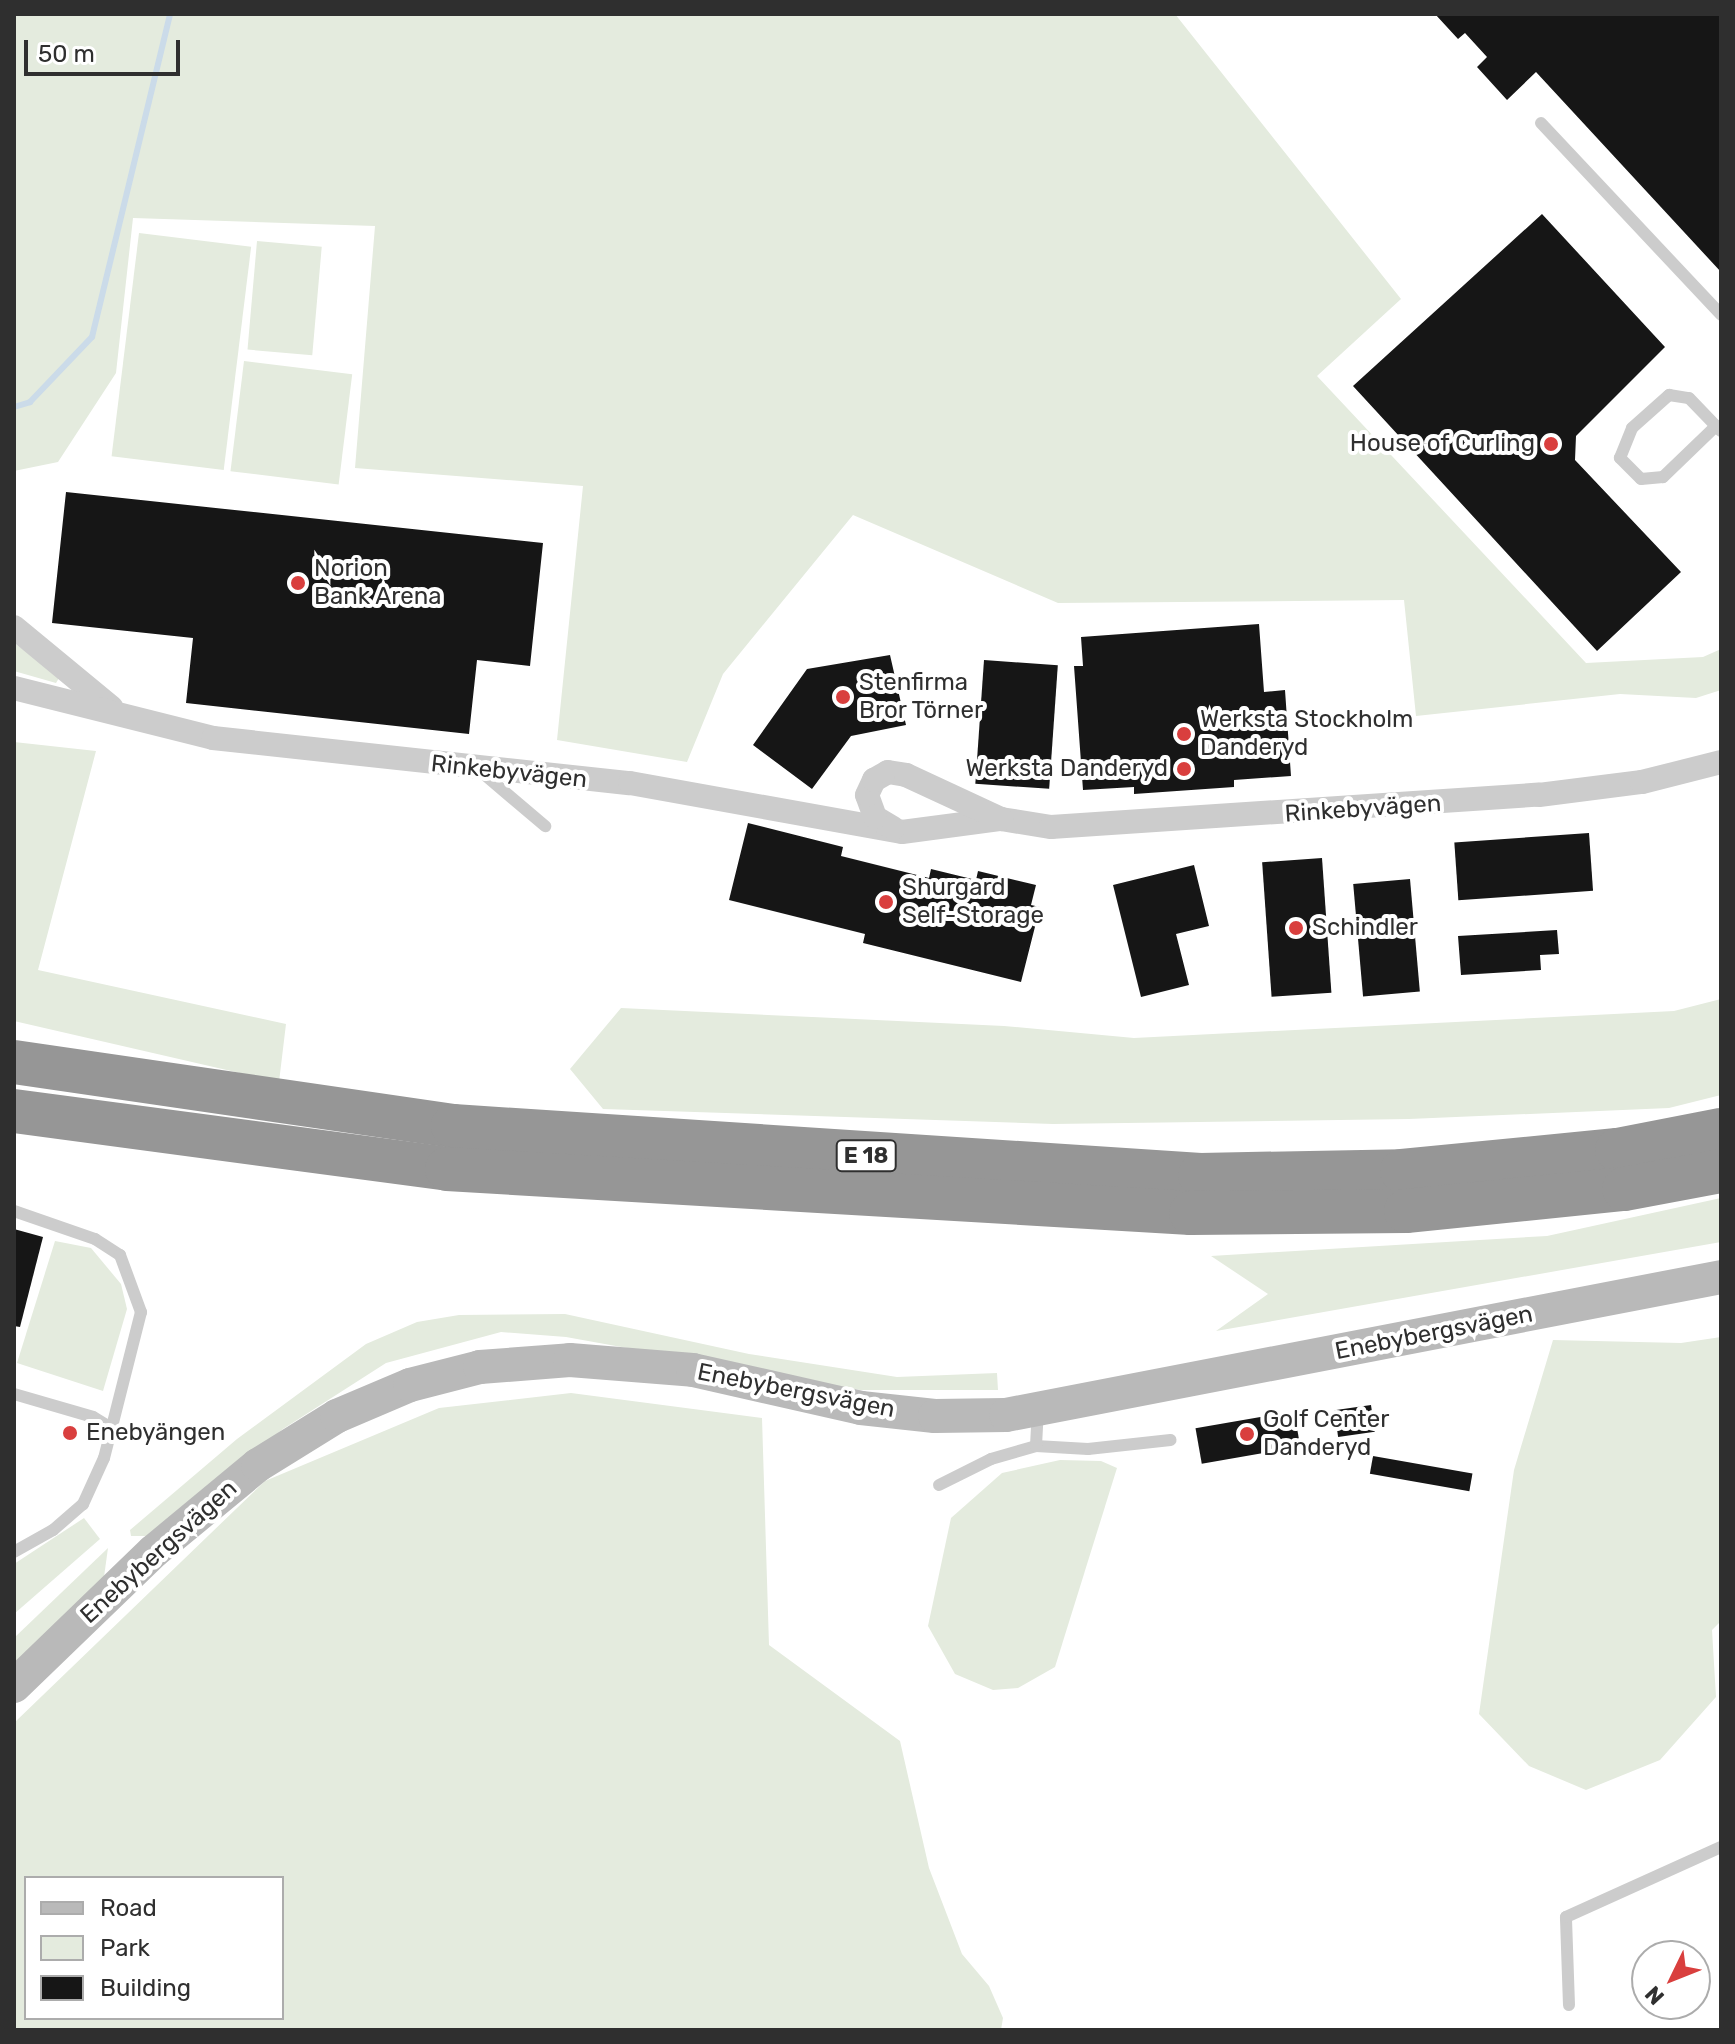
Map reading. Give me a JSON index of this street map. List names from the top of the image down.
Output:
{
  "streets": {
    "highway": ["E 18"],
    "main road": ["Enebybergsvägen"],
    "street": ["Rinkebyvägen"]
  },
  "places": [
    "House of Curling",
    "Norion Bank Arena",
    "Stenfirma Bror Törner",
    "Werksta Stockholm Danderyd",
    "Werksta Danderyd",
    "Shurgard Self-Storage",
    "Schindler",
    "Enebyängen",
    "Golf Center Danderyd"
  ],
  "legend": ["Road", "Park", "Building"],
  "scale_bar": "50 m",
  "north": "bottom left"
}
